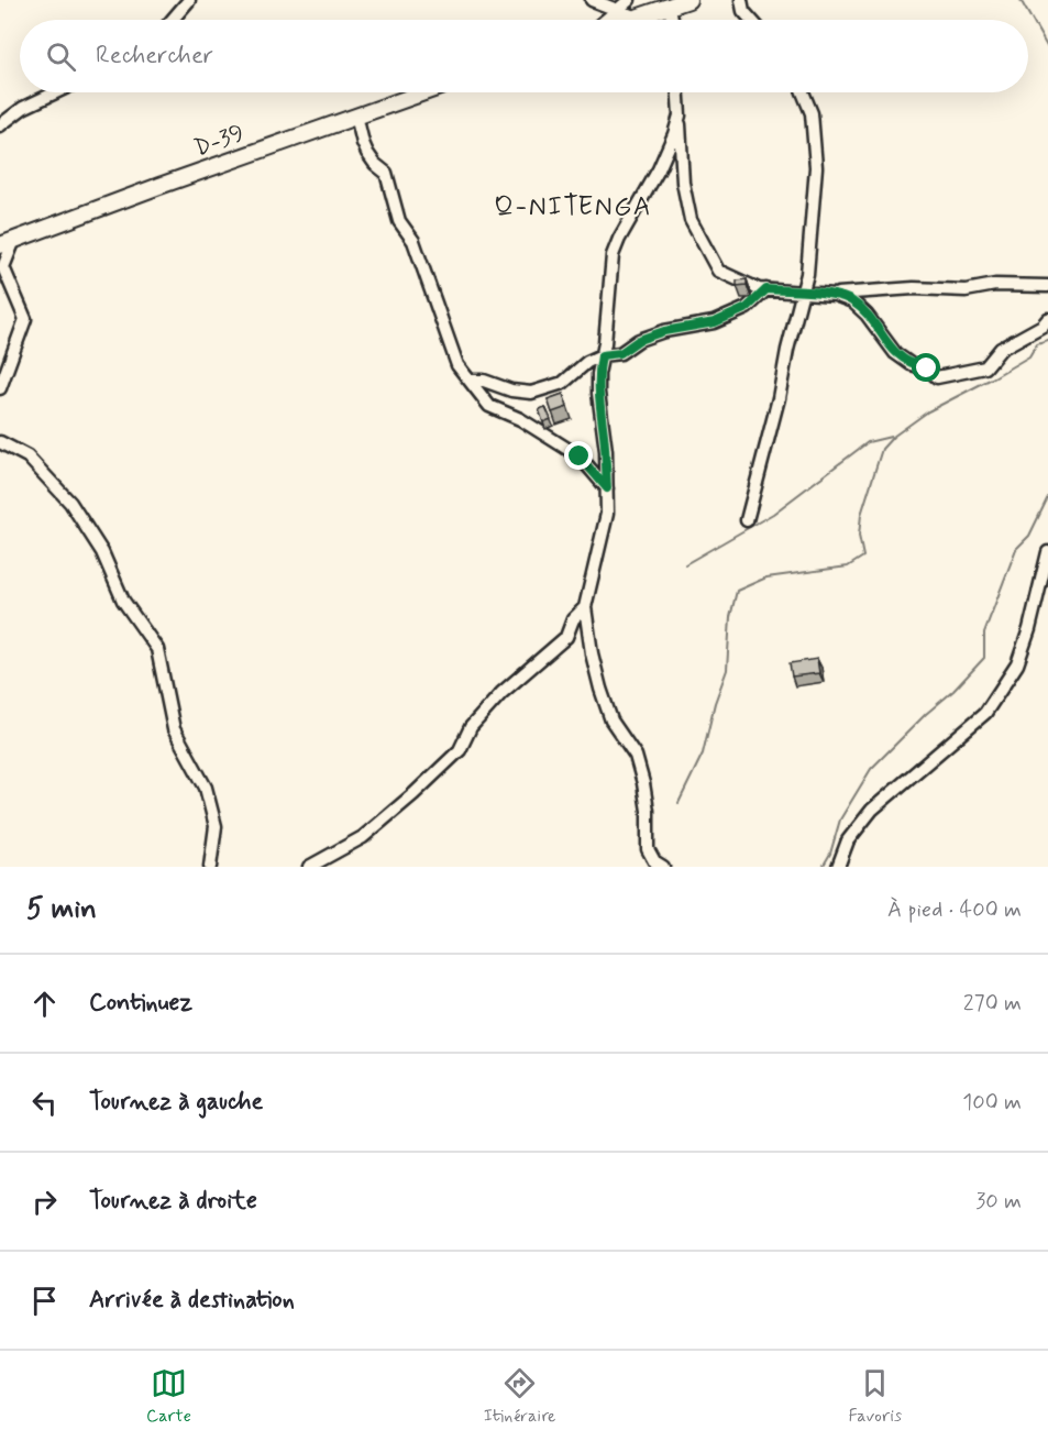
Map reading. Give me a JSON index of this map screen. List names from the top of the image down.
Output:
{
  "streets": {
    "main road": ["D-39"]
  },
  "districts": ["Q-NITENGA"],
  "page": {
    "search": "Rechercher",
    "heading": ["5 min", "À pied · 400 m"],
    "list": [
      ["Continuez", "270 m"],
      ["Tournez à gauche", "100 m"],
      ["Tournez à droite", "30 m"],
      "Arrivée à destination"
    ],
    "nav": ["Carte", "Itinéraire", "Favoris"]
  }
}
